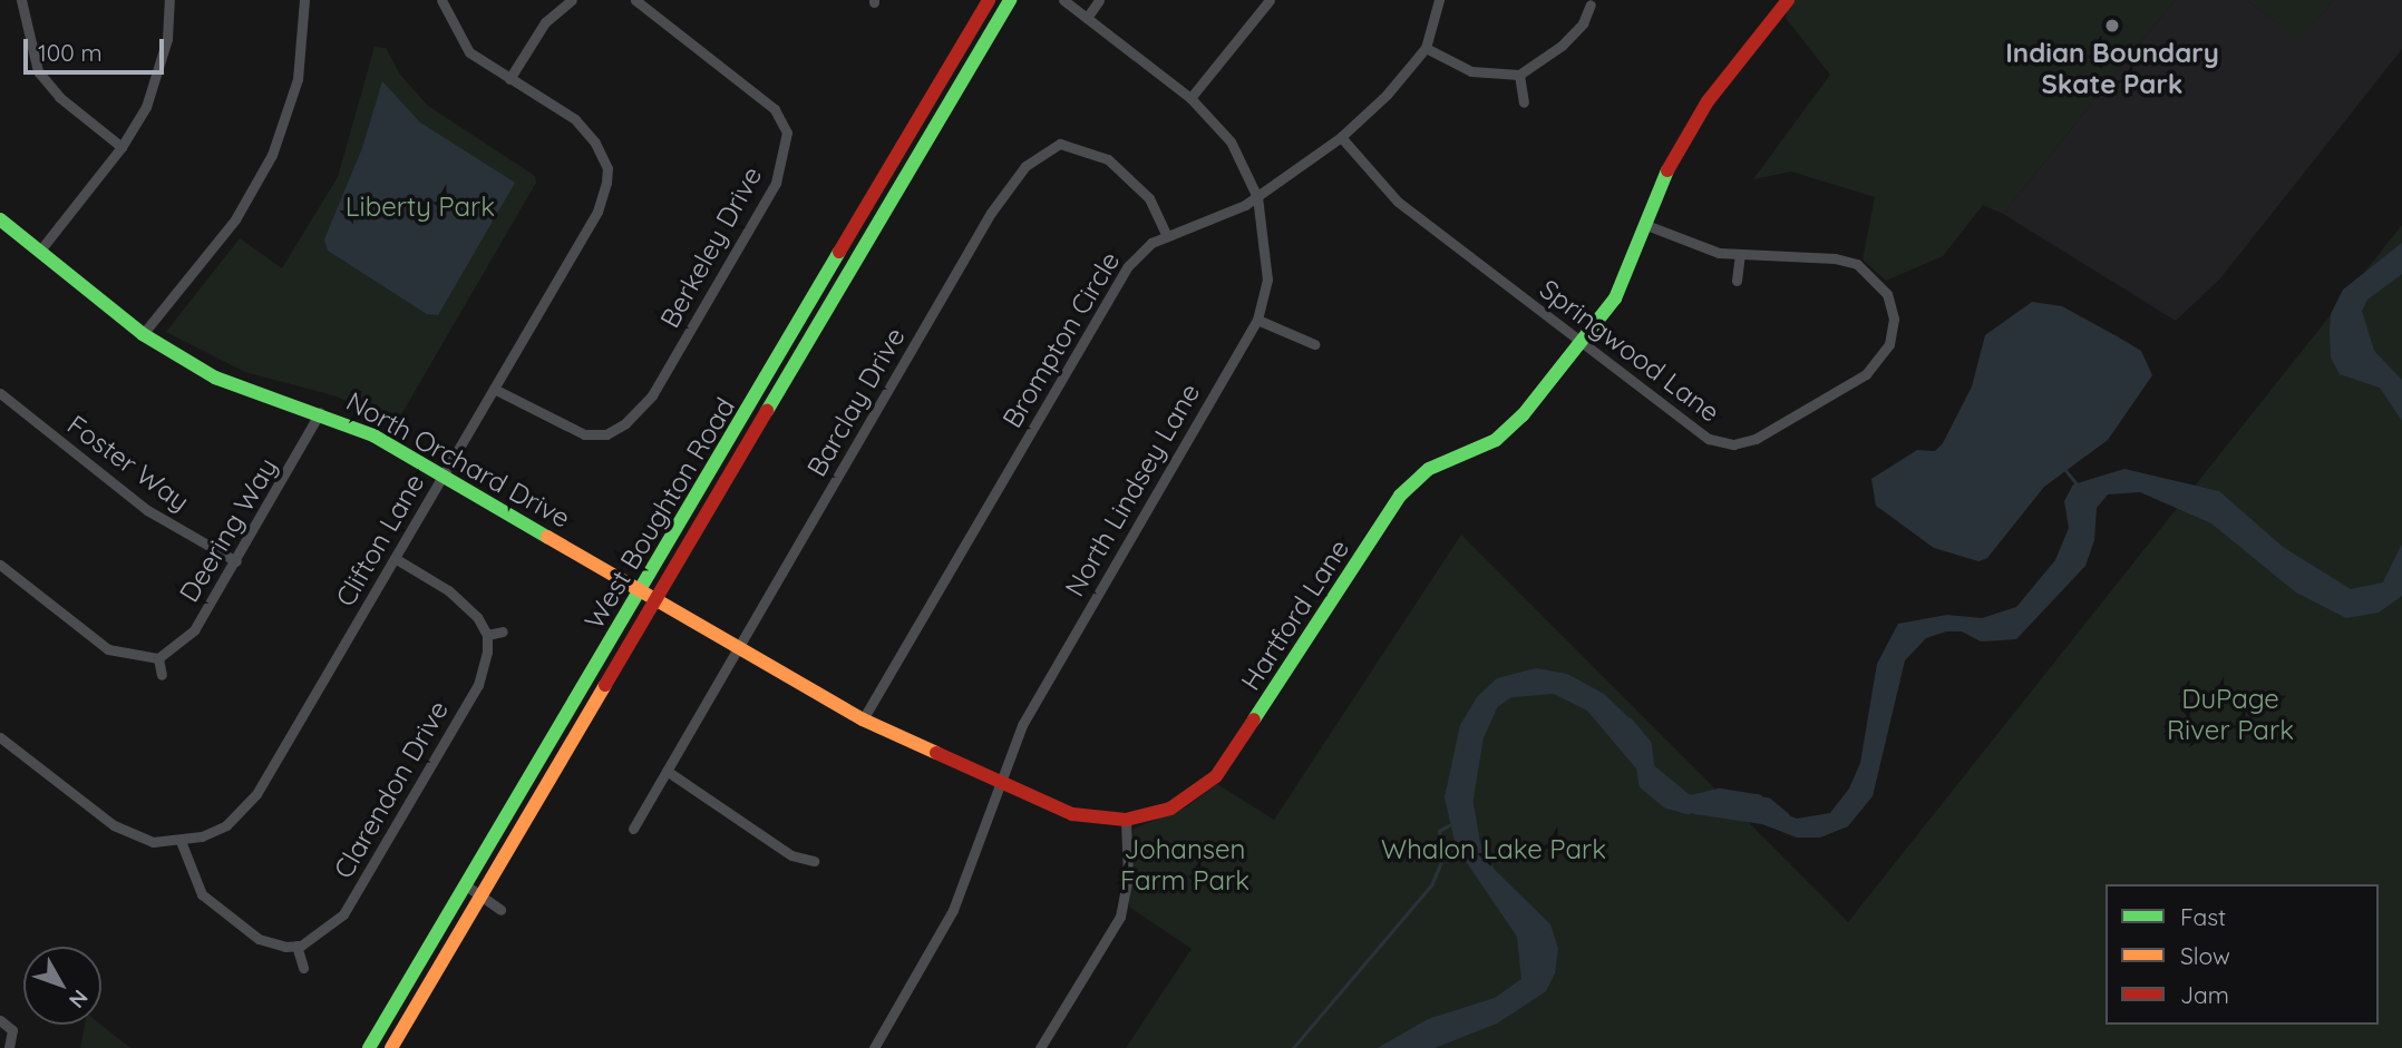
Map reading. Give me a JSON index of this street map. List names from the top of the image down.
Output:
{
  "streets": {
    "main road": ["North Orchard Drive", "West Boughton Road", "Hartford Lane"],
    "street": [
      "Berkeley Drive",
      "Brompton Circle",
      "Springwood Lane",
      "Barclay Drive",
      "Foster Way",
      "North Lindsey Lane",
      "Deering Way",
      "Clifton Lane",
      "Clarendon Drive"
    ]
  },
  "crossings": [
    ["Berkeley Drive", "Clifton Lane"],
    ["Brompton Circle", "Springwood Lane"],
    ["Brompton Circle", "Barclay Drive"],
    ["Brompton Circle", "North Lindsey Lane"],
    ["Brompton Circle", "Hartford Lane"],
    ["Springwood Lane", "Hartford Lane"],
    ["Barclay Drive", "Hartford Lane"],
    ["North Orchard Drive", "West Boughton Road"],
    ["North Orchard Drive", "Deering Way"],
    ["North Orchard Drive", "Clifton Lane"],
    ["North Orchard Drive", "Hartford Lane"],
    ["Foster Way", "Deering Way"],
    ["North Lindsey Lane", "Hartford Lane"],
    ["West Boughton Road", "Hartford Lane"]
  ],
  "parks": [
    "Liberty Park",
    "DuPage River Park",
    "Johansen Farm Park",
    "Whalon Lake Park"
  ],
  "places": ["Indian Boundary Skate Park"],
  "legend": ["Fast", "Slow", "Jam"],
  "scale_bar": "100 m",
  "north": "bottom right"
}
